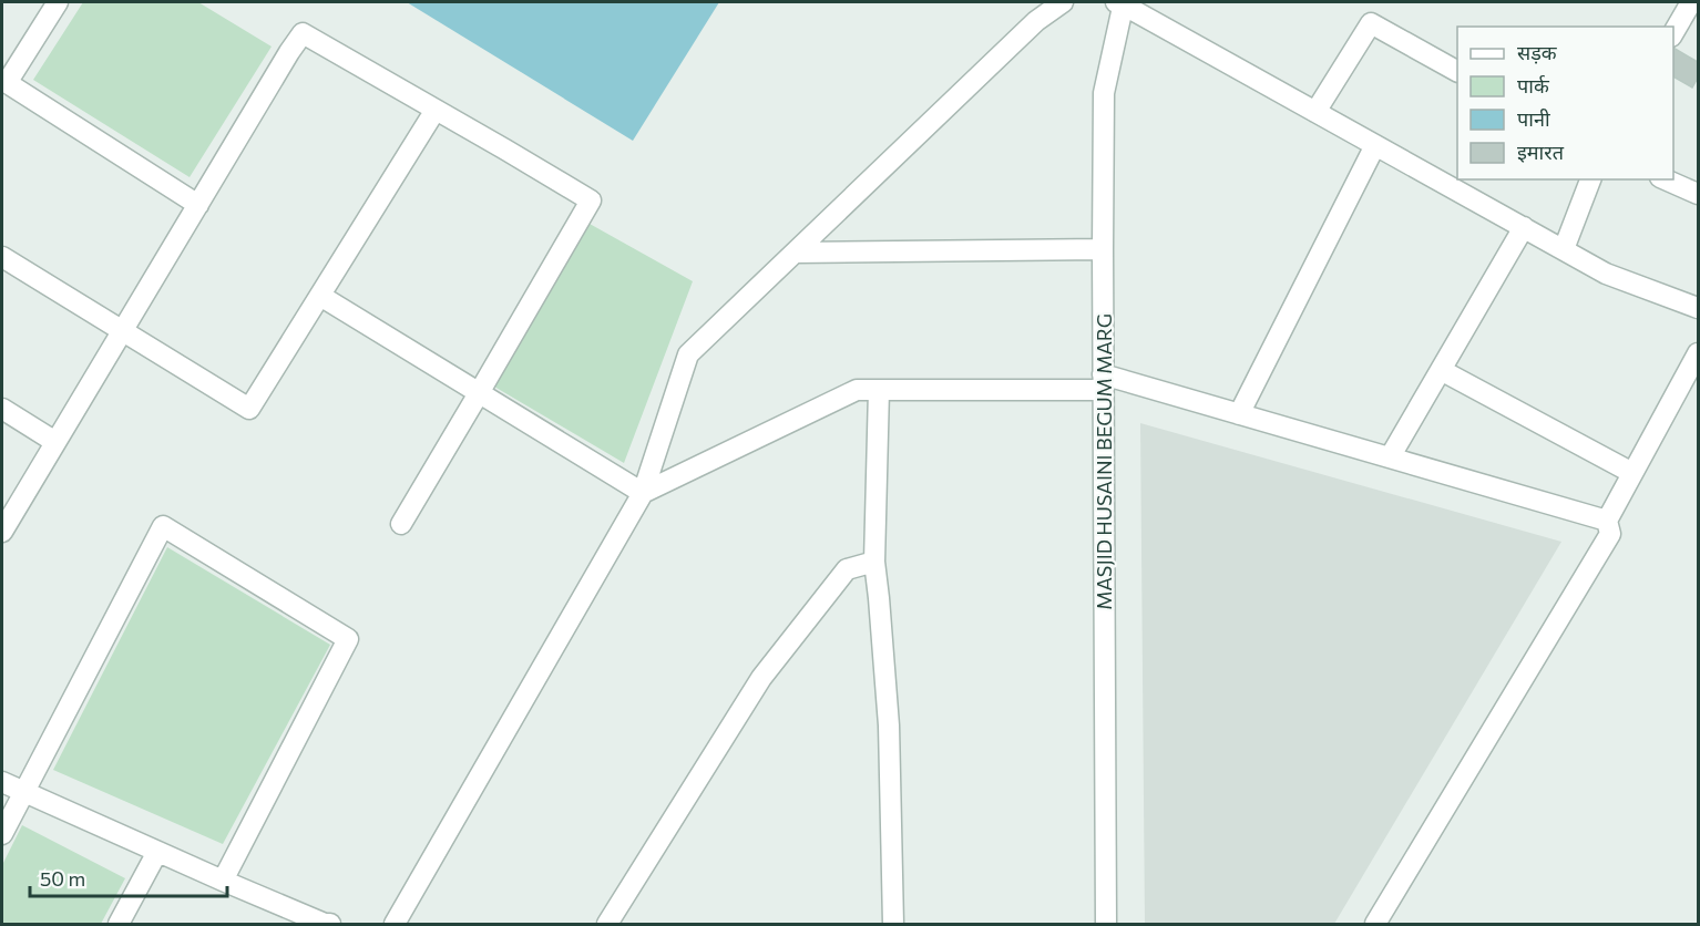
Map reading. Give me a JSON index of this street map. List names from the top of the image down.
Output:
{
  "streets": {
    "street": ["MASJID HUSAINI BEGUM MARG"]
  },
  "legend": [
    "सड़क",
    "पार्क",
    "पानी",
    "इमारत"
  ],
  "scale_bar": "50 m"
}
